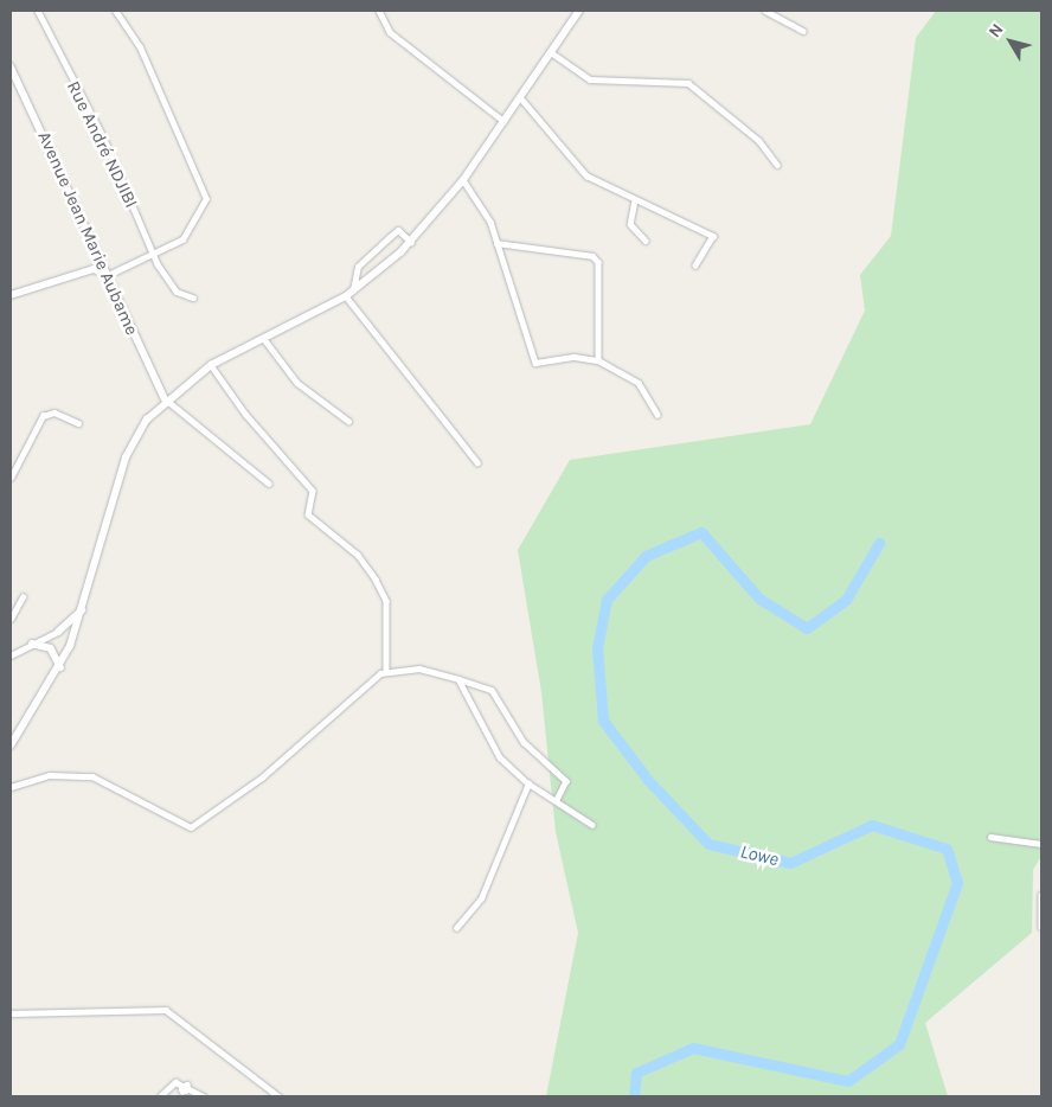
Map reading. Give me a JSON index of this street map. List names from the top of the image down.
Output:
{
  "streets": {
    "street": ["Rue André NDJIBI", "Avenue Jean Marie Aubame"]
  },
  "water": ["Lowe"],
  "north": "top left"
}
